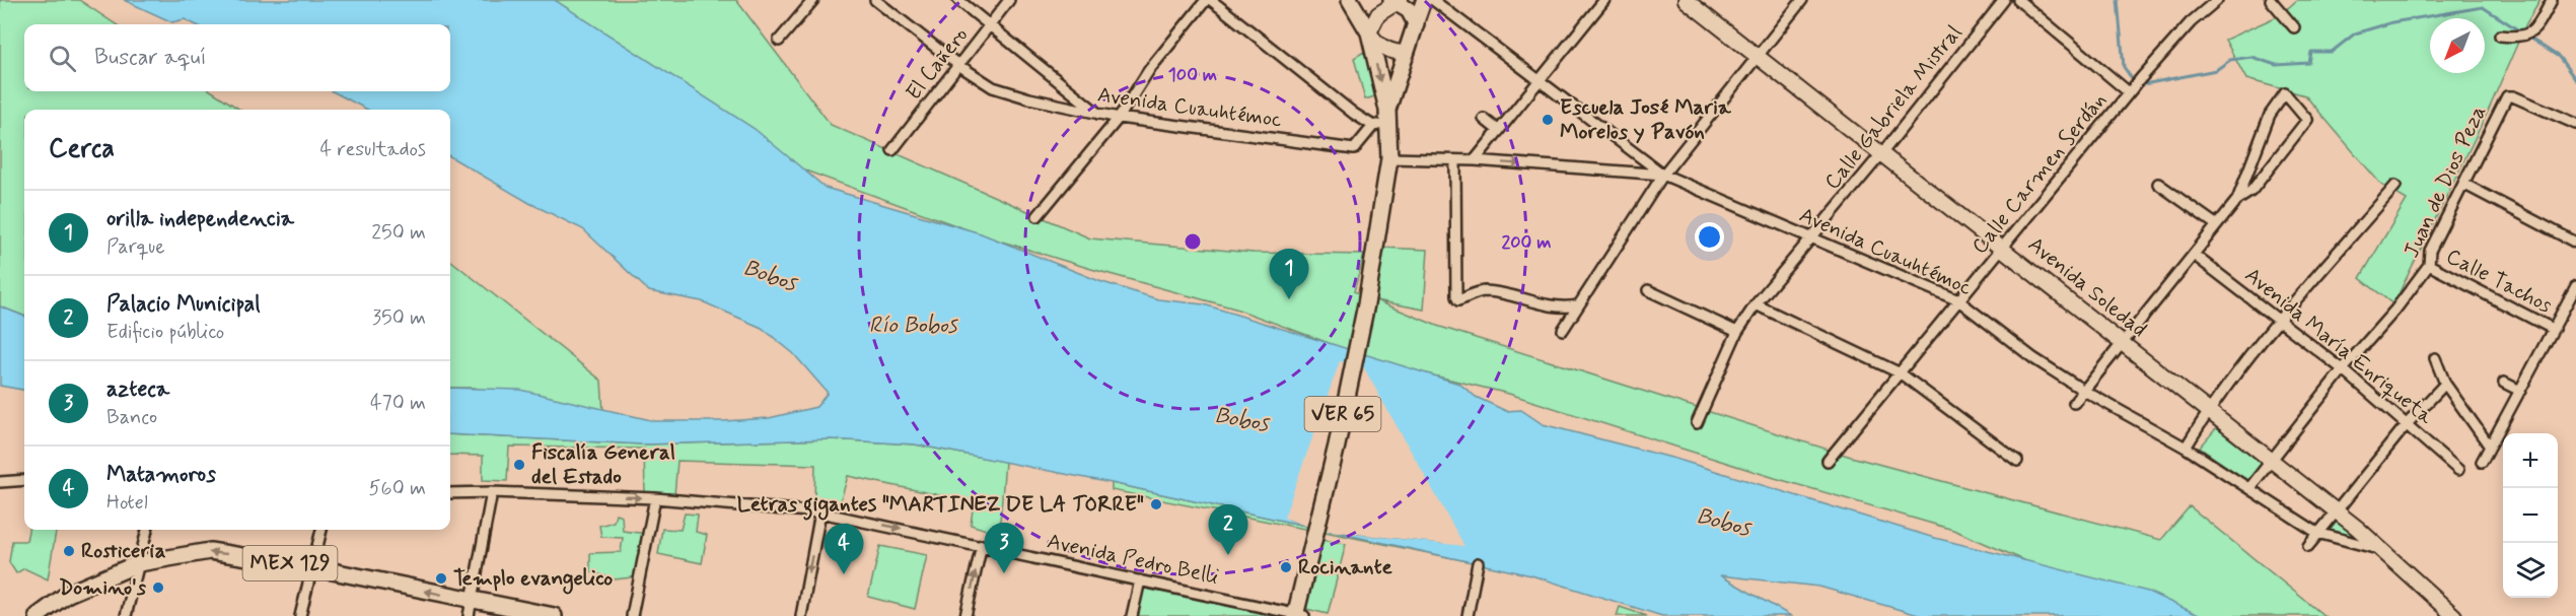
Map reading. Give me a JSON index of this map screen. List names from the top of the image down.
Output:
{
  "streets": {
    "main road": ["Avenida Soledad", "VER 65", "MEX 129"],
    "street": [
      "El Cañero",
      "Avenida Cuauhtémoc",
      "Calle Gabriela Mistral",
      "Calle Carmen Serdán",
      "Juan de Dios Peza",
      "Calle Tachos",
      "Avenida María Enriqueta",
      "Avenida Pedro Belli"
    ]
  },
  "crossings": [
    ["El Cañero", "Avenida Cuauhtémoc"],
    ["Avenida Cuauhtémoc", "Calle Gabriela Mistral"],
    ["Avenida Cuauhtémoc", "Calle Carmen Serdán"],
    ["Avenida Cuauhtémoc", "Juan de Dios Peza"],
    ["Avenida Cuauhtémoc", "Avenida Soledad"],
    ["Avenida Cuauhtémoc", "VER 65"],
    ["Calle Gabriela Mistral", "Avenida Soledad"],
    ["Calle Carmen Serdán", "Avenida Soledad"],
    ["Juan de Dios Peza", "Calle Tachos"],
    ["Juan de Dios Peza", "Avenida Soledad"],
    ["Juan de Dios Peza", "Avenida María Enriqueta"],
    ["VER 65", "Avenida Pedro Belli"]
  ],
  "one_way": ["Avenida Pedro Belli"],
  "water": ["Bobos", "Río Bobos"],
  "places": [
    "Escuela José Maria Morelos y Pavón",
    "Fiscalía General del Estado",
    "Letras gigantes \"MARTINEZ DE LA TORRE\"",
    "Rosticeria",
    "Rocinante",
    "Templo evangelico",
    "Domino's"
  ],
  "north": "bottom left",
  "page": {
    "search": "Buscar aquí",
    "heading": ["Cerca", "4 resultados"],
    "list": [
      {
        "mark": "1",
        "name": "orilla independencia",
        "note": "Parque",
        "value": "250 m"
      },
      {
        "mark": "2",
        "name": "Palacio Municipal",
        "note": "Edificio público",
        "value": "350 m"
      },
      {
        "mark": "3",
        "name": "azteca",
        "note": "Banco",
        "value": "470 m"
      },
      {
        "mark": "4",
        "name": "Matamoros",
        "note": "Hotel",
        "value": "560 m"
      }
    ],
    "pins": [
      "1",
      "2",
      "3",
      "4"
    ],
    "map_buttons": ["+", "−"]
  },
  "rings": ["100 m", "200 m"]
}
